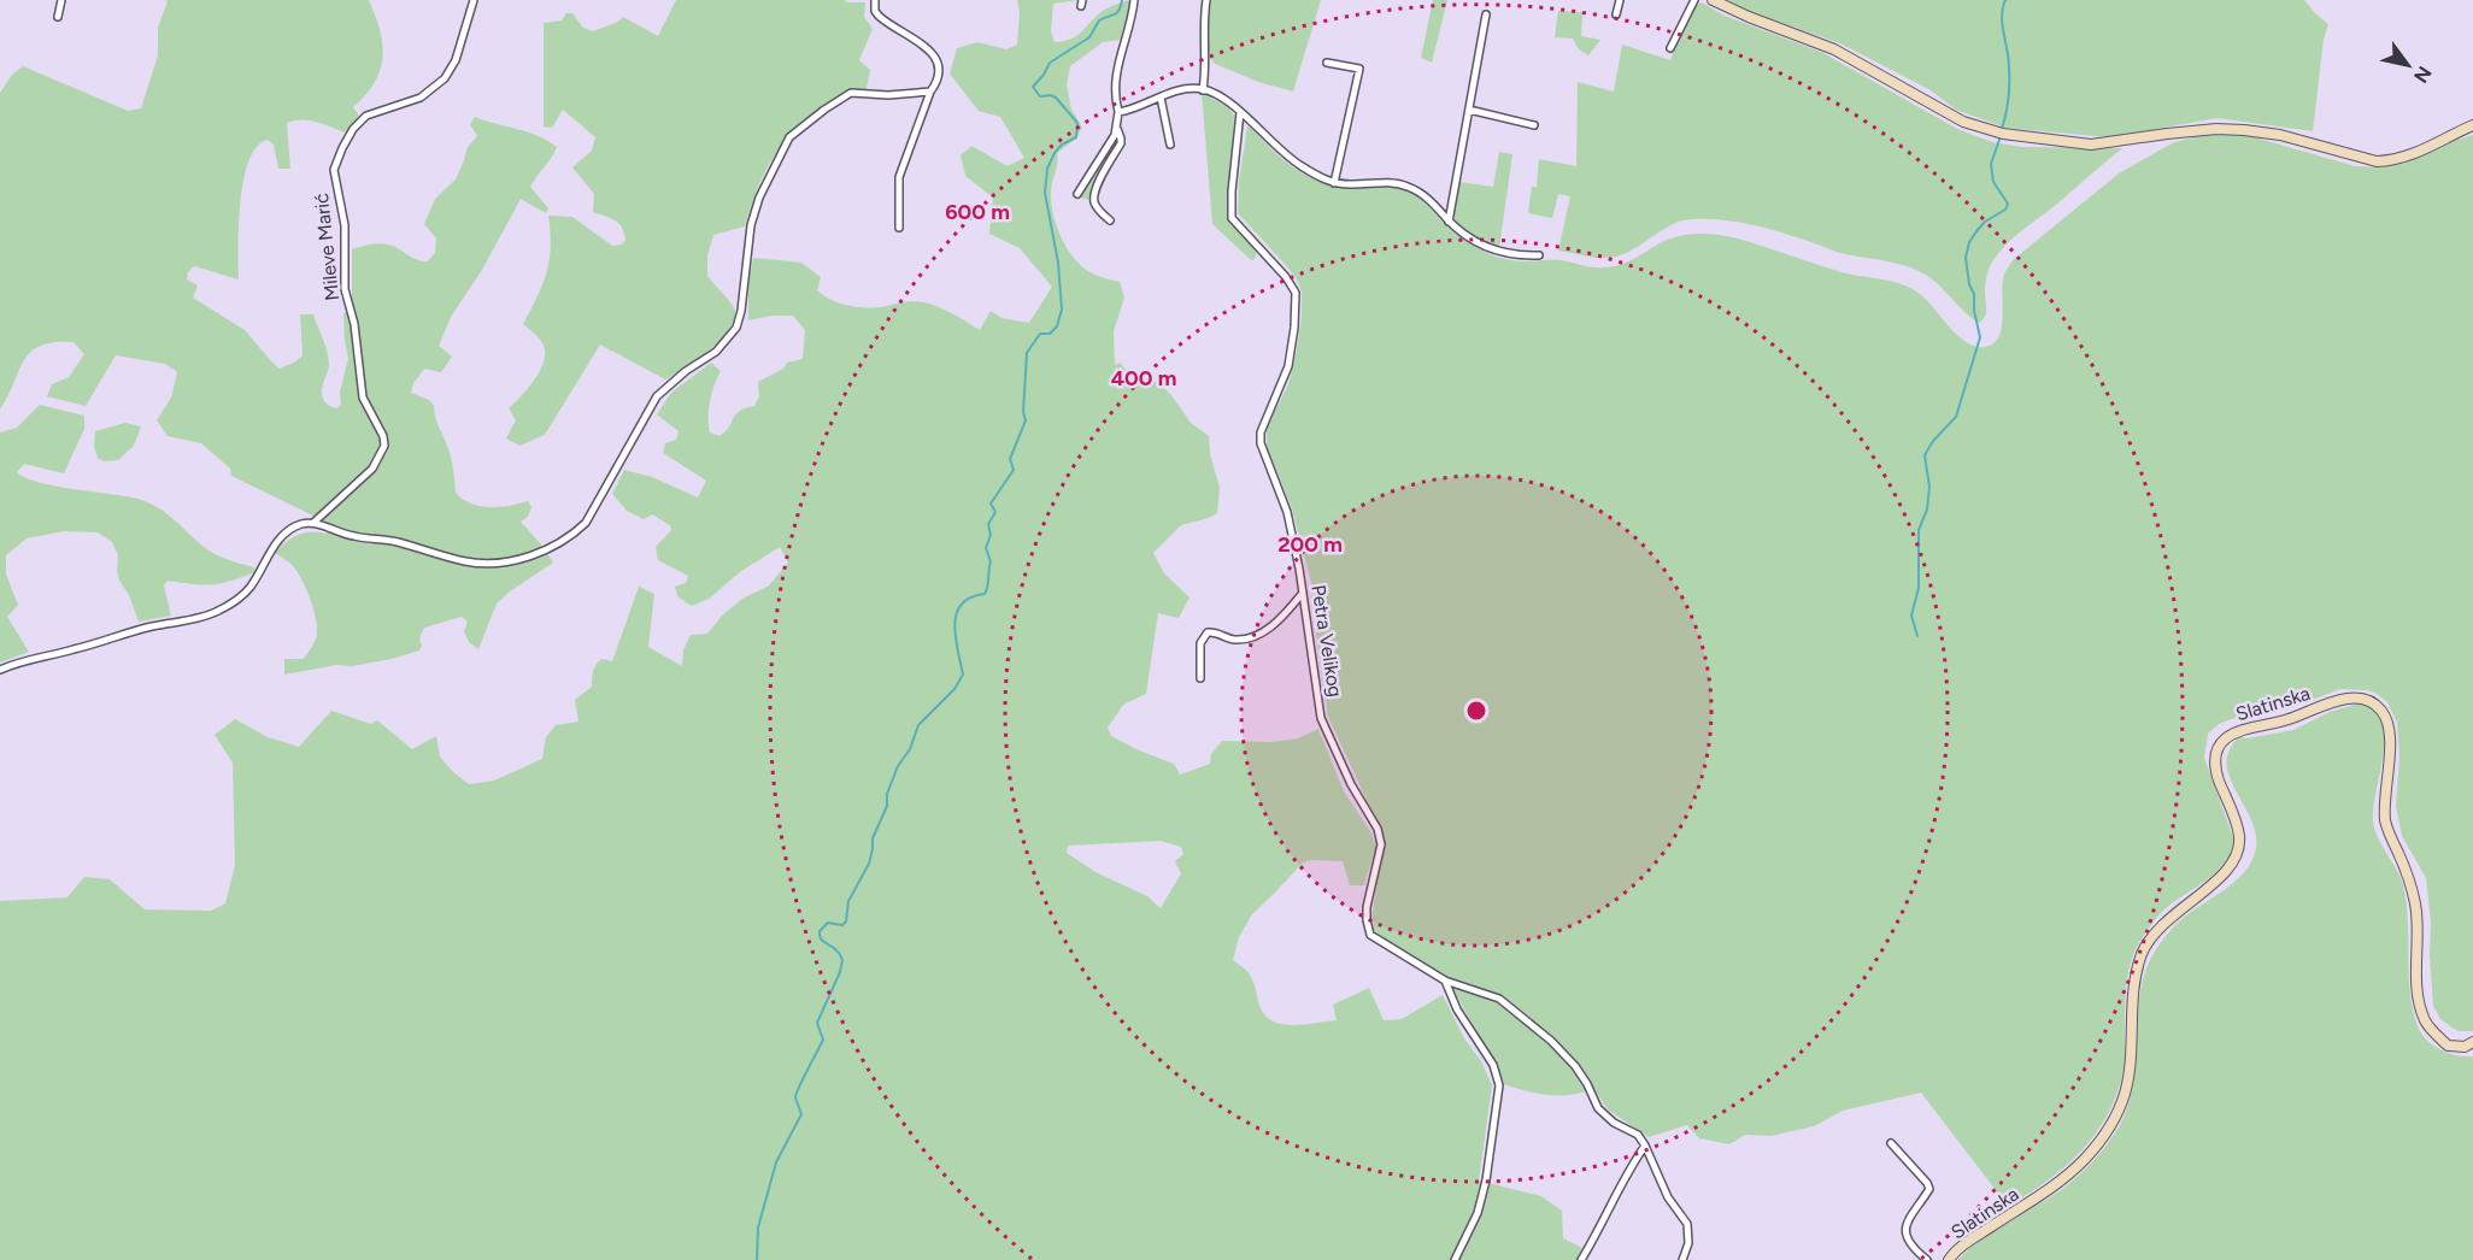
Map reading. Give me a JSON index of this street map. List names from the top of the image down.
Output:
{
  "streets": {
    "street": ["Mileve Marić", "Petra Velikog", "Slatinska"]
  },
  "north": "bottom right",
  "rings": ["600 m", "400 m", "200 m"]
}
